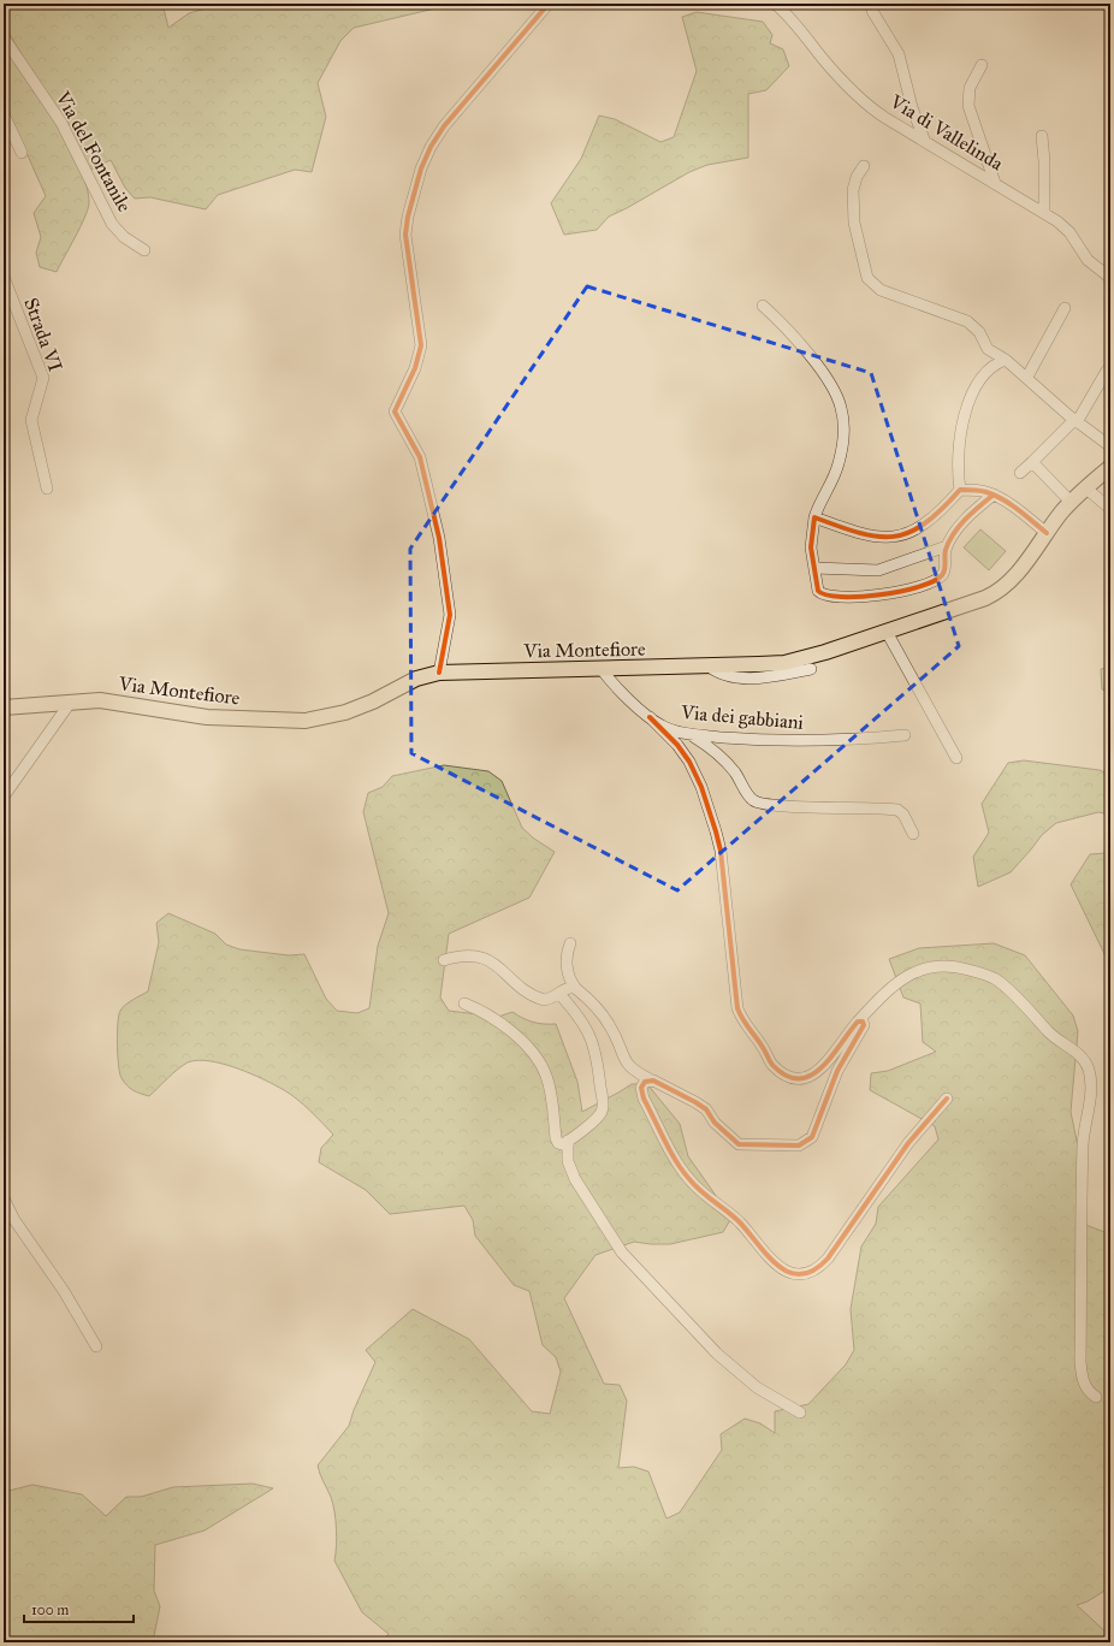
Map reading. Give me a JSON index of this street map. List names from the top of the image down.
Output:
{
  "streets": {
    "main road": ["Via Montefiore"],
    "street": [
      "Via di Vallelinda",
      "Via del Fontanile",
      "Strada VI",
      "Via dei gabbiani"
    ]
  },
  "crossings": [
    ["Via Montefiore", "Via dei gabbiani"]
  ],
  "scale_bar": "100 m"
}
